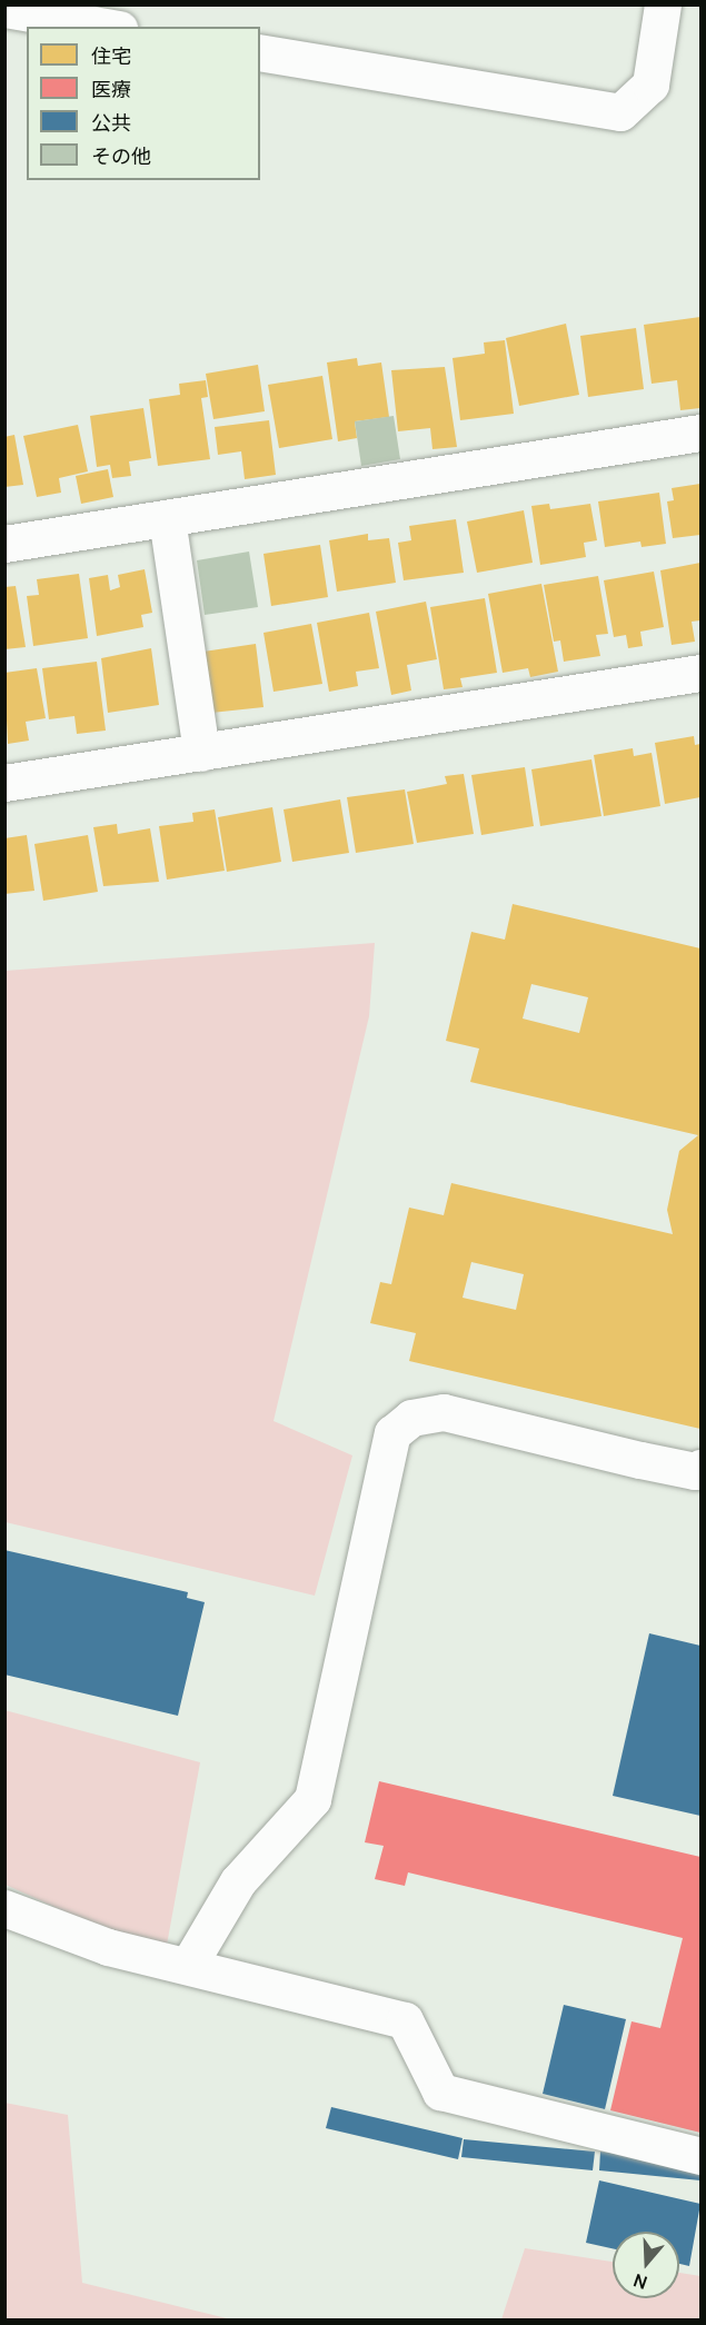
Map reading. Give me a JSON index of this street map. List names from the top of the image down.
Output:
{
  "legend": [
    "住宅",
    "医療",
    "公共",
    "その他"
  ],
  "north": "bottom"
}
